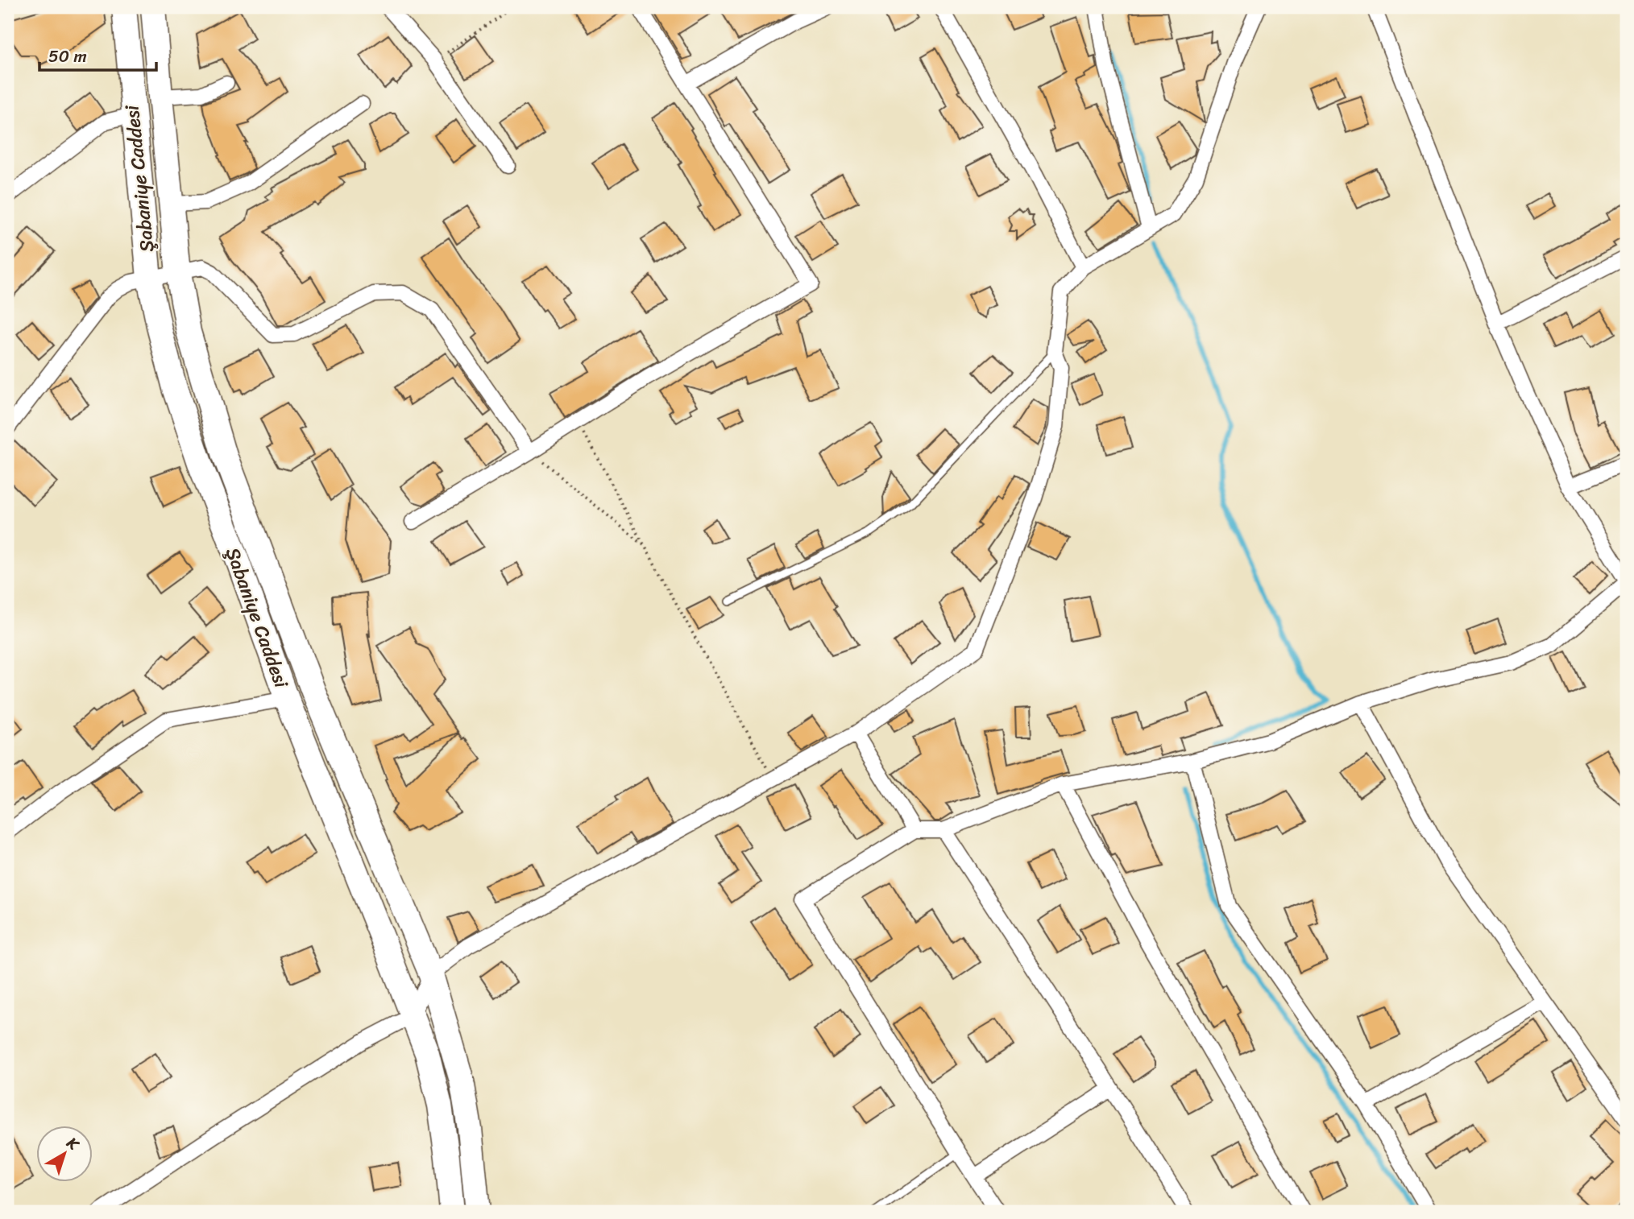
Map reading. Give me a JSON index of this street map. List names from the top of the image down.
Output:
{
  "streets": {
    "highway": ["Şabaniye Caddesi"]
  },
  "scale_bar": "50 m",
  "north": "top right"
}
